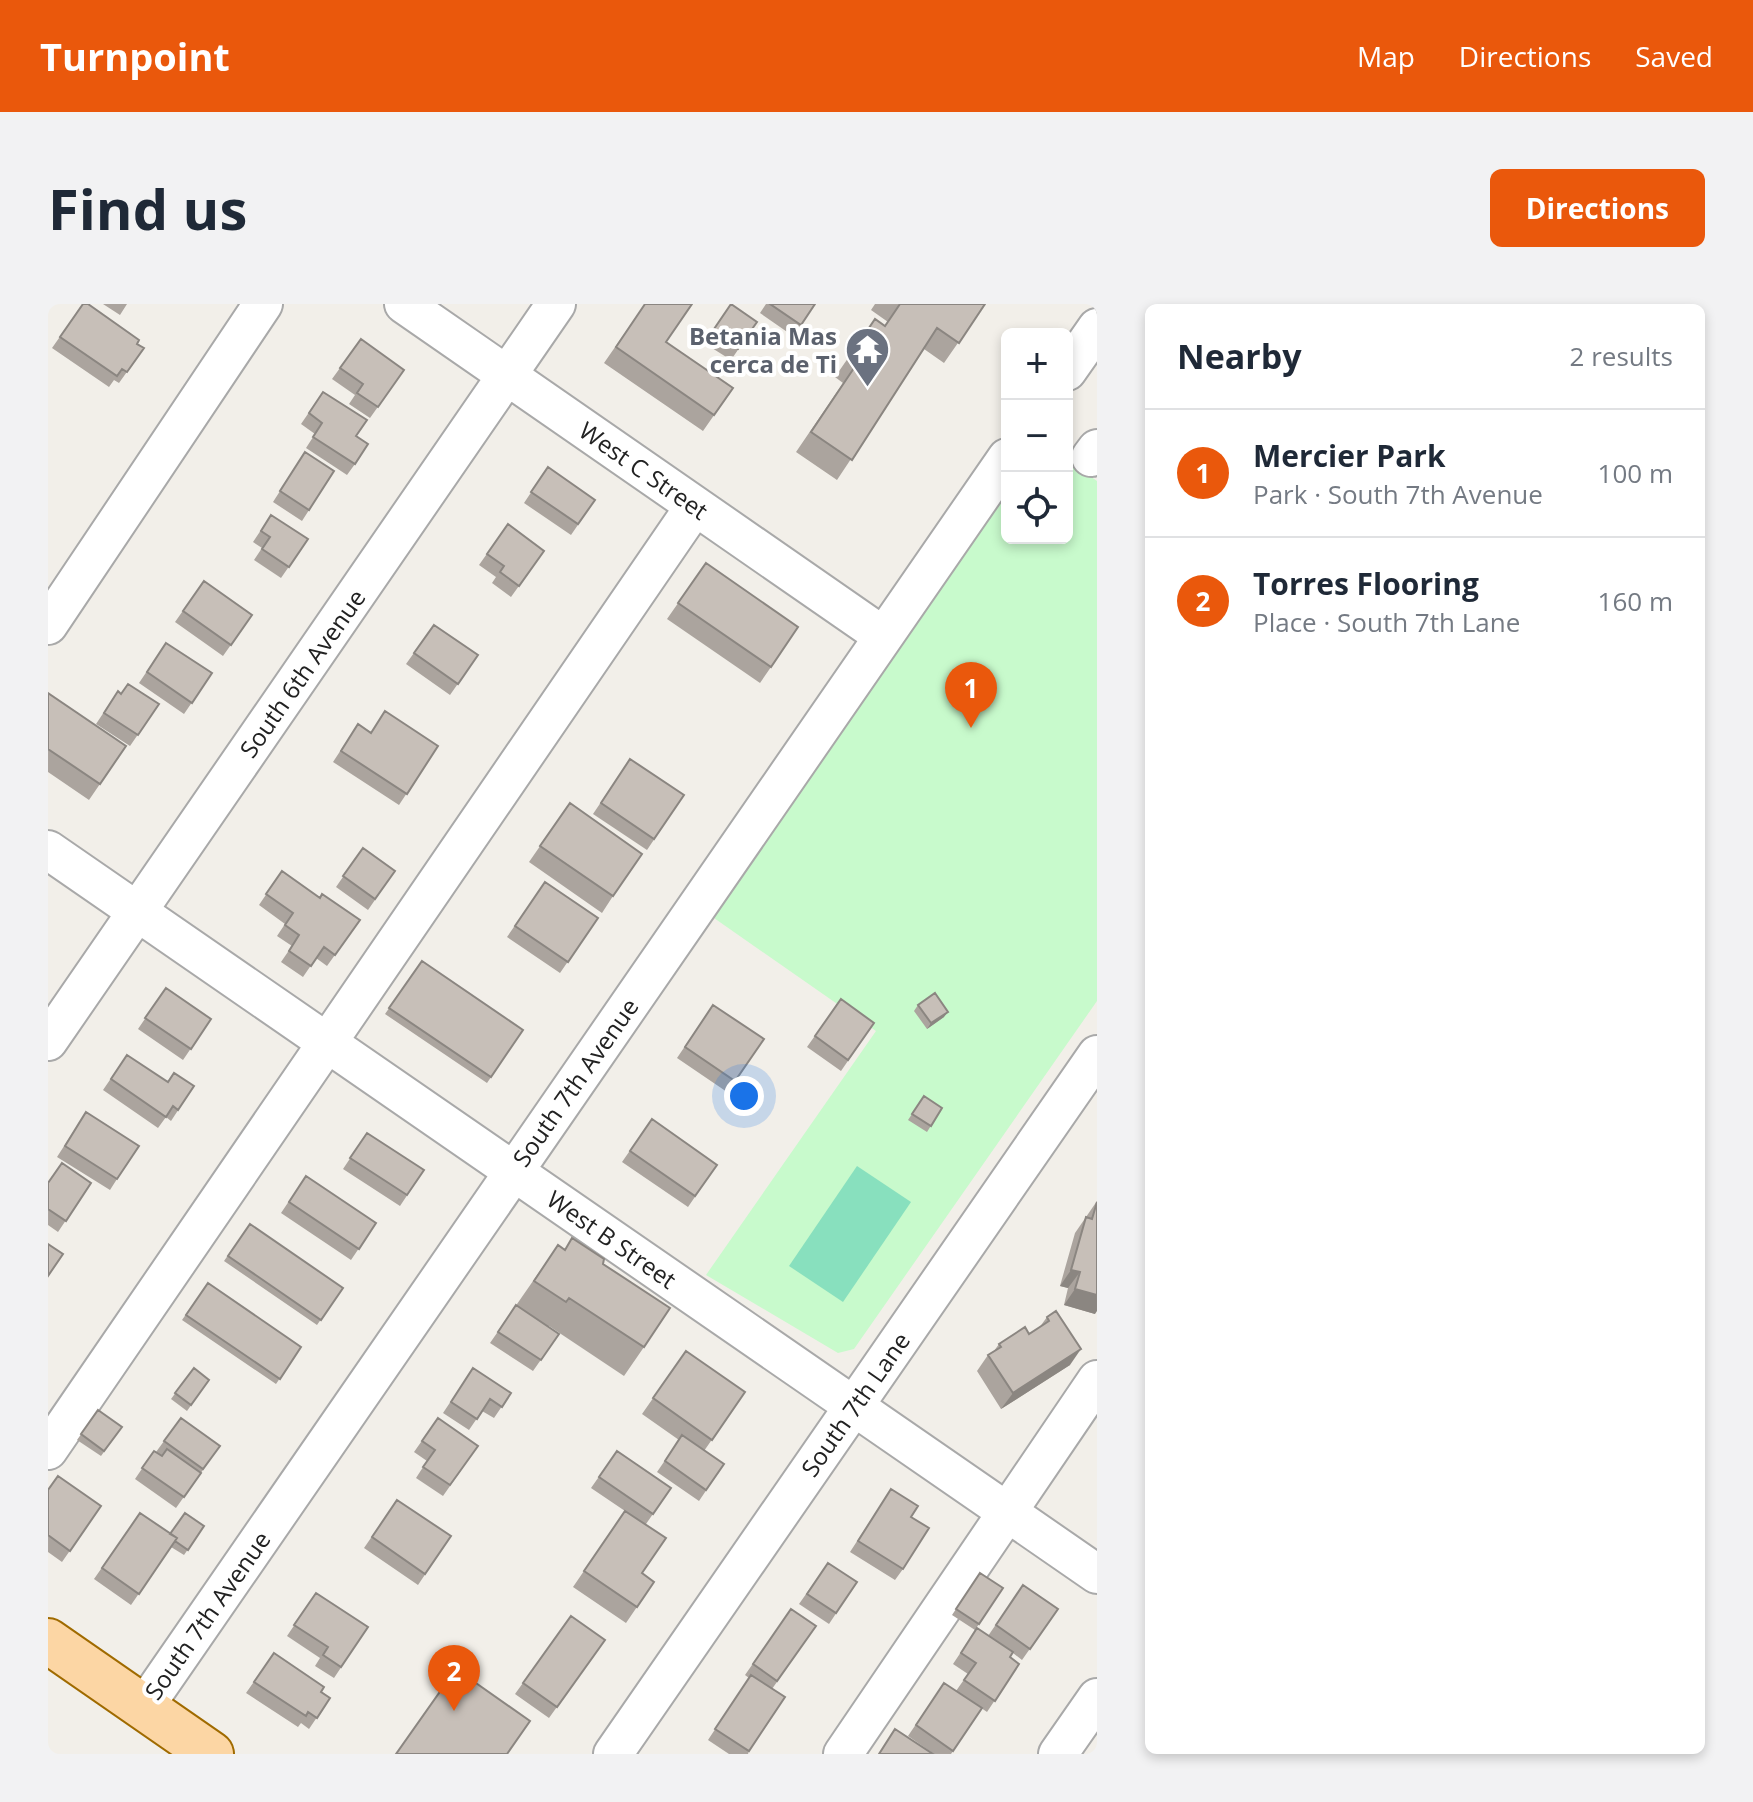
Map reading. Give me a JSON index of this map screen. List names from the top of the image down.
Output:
{
  "streets": {
    "street": [
      "West C Street",
      "South 6th Avenue",
      "South 7th Avenue",
      "West B Street",
      "South 7th Lane"
    ]
  },
  "crossings": [
    ["West C Street", "South 6th Avenue"],
    ["West C Street", "South 7th Avenue"],
    ["South 6th Avenue", "West B Street"],
    ["South 7th Avenue", "West B Street"],
    ["West B Street", "South 7th Lane"]
  ],
  "places": {
    "temple": ["Betania Mas cerca de Ti"]
  },
  "page": {
    "header": "Turnpoint",
    "nav": ["Map", "Directions", "Saved"],
    "buttons": "Directions",
    "title": "Find us",
    "heading": ["Nearby", "2 results"],
    "map_buttons": ["+", "−"],
    "list": [
      {
        "mark": "1",
        "name": "Mercier Park",
        "note": "Park · South 7th Avenue",
        "value": "100 m"
      },
      {
        "mark": "2",
        "name": "Torres Flooring",
        "note": "Place · South 7th Lane",
        "value": "160 m"
      }
    ],
    "pins": ["1", "2"]
  }
}
